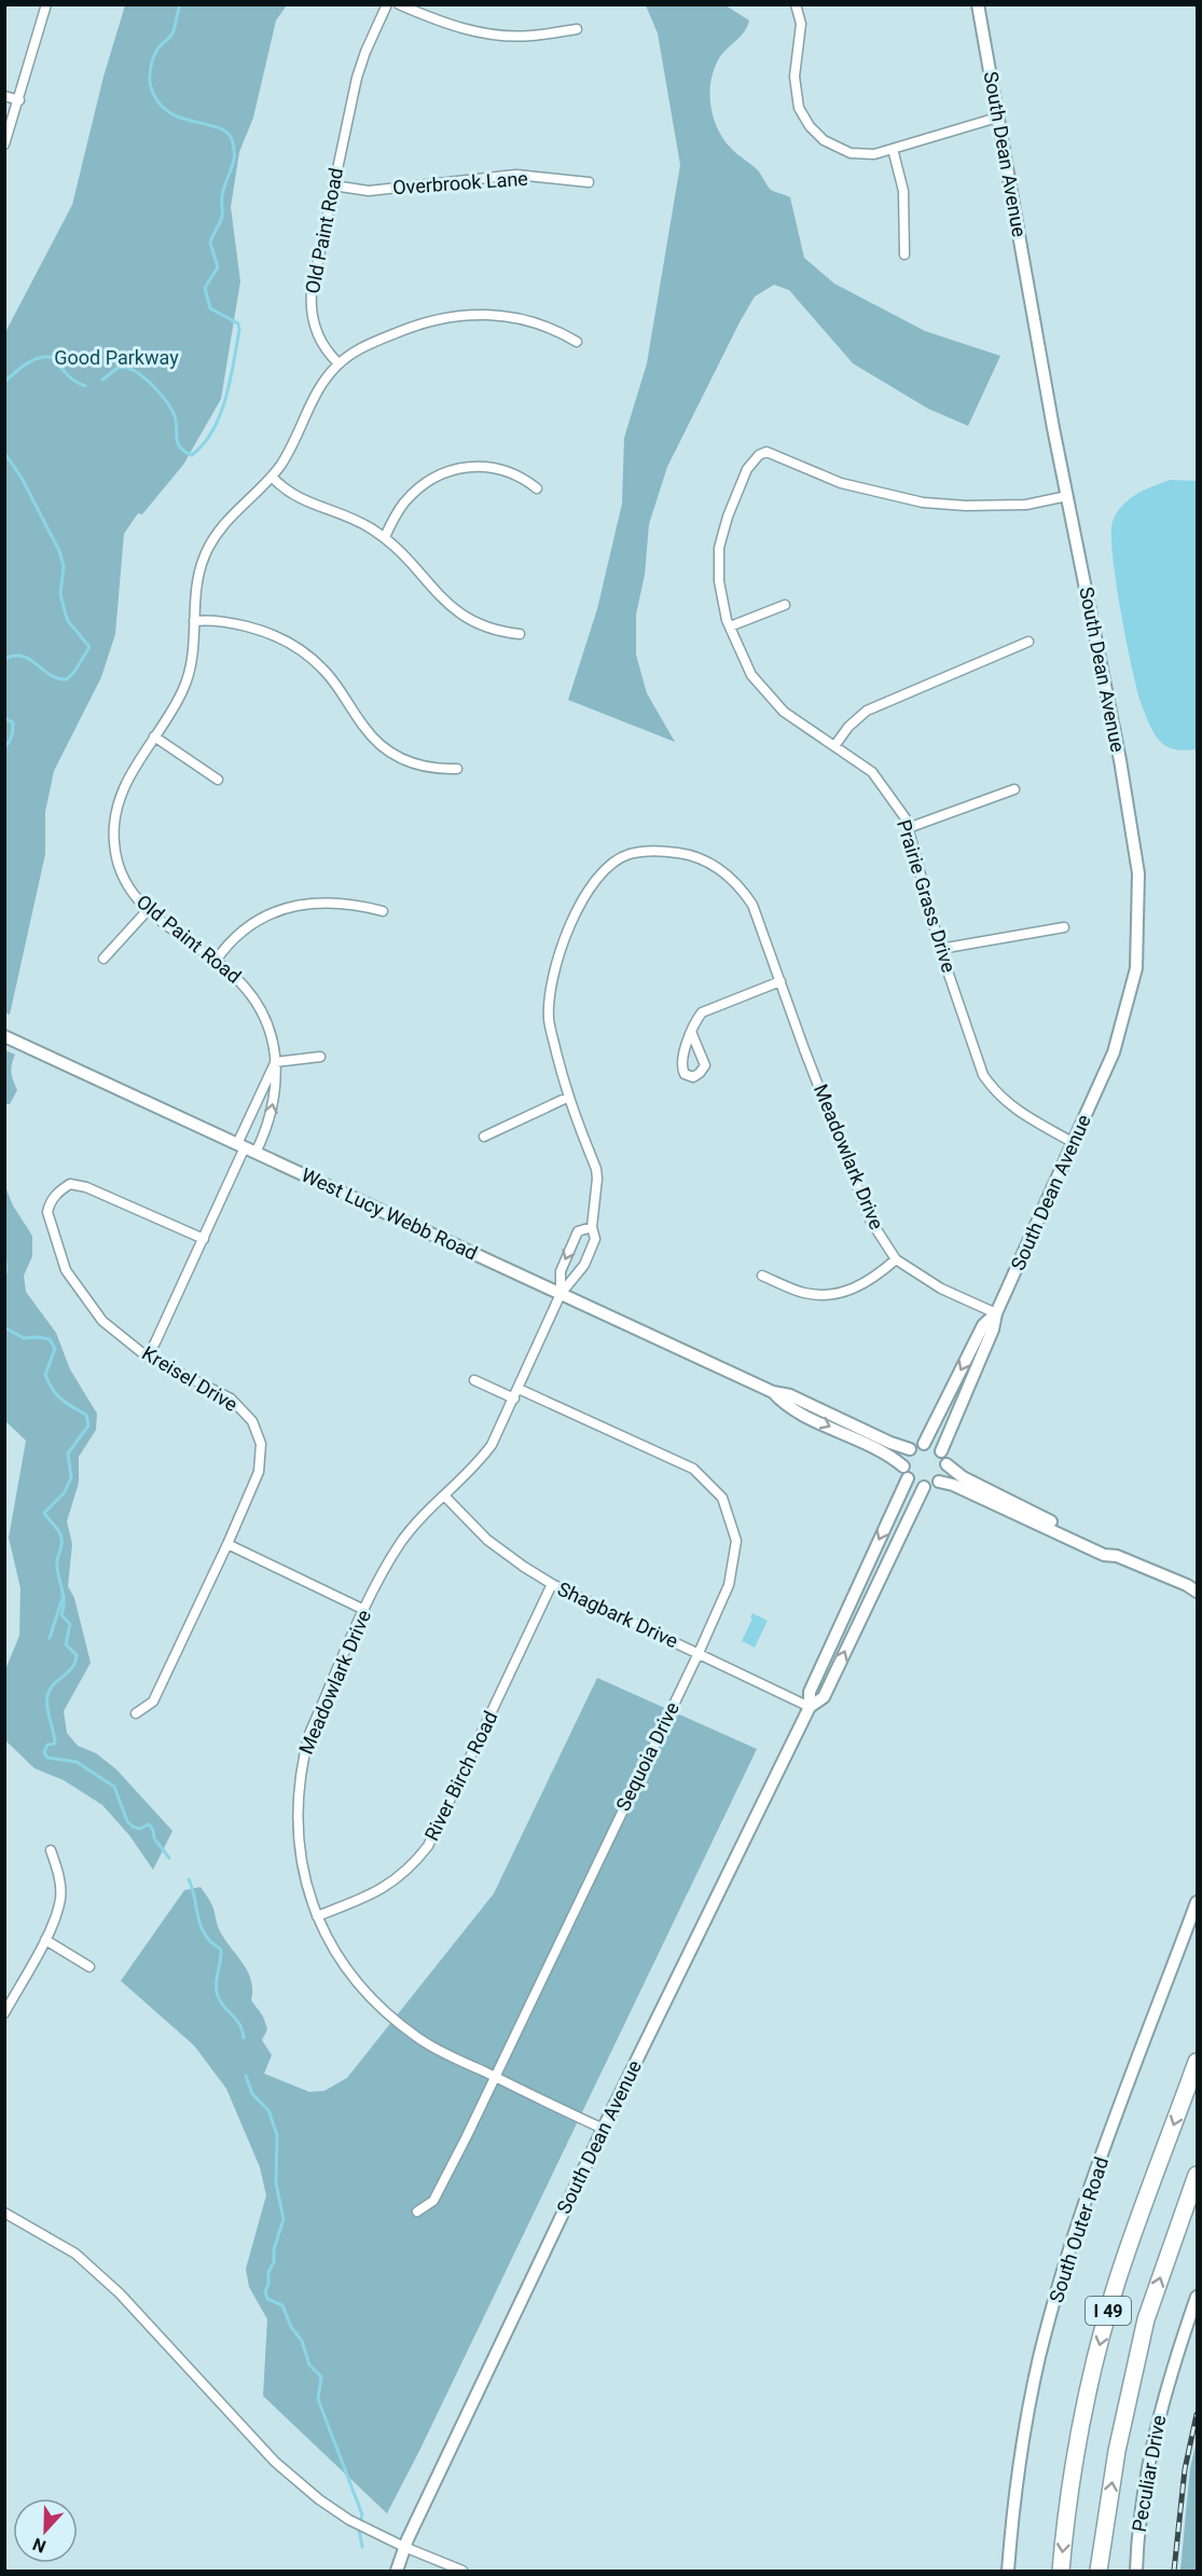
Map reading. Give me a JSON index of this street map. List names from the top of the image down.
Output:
{
  "streets": {
    "highway": ["I 49"],
    "street": [
      "South Dean Avenue",
      "Overbrook Lane",
      "Old Paint Road",
      "Prairie Grass Drive",
      "Meadowlark Drive",
      "West Lucy Webb Road",
      "Kreisel Drive",
      "Shagbark Drive",
      "Sequoia Drive",
      "River Birch Road",
      "South Outer Road",
      "Peculiar Drive"
    ]
  },
  "crossings": [
    ["South Dean Avenue", "Prairie Grass Drive"],
    ["South Dean Avenue", "Meadowlark Drive"],
    ["South Dean Avenue", "West Lucy Webb Road"],
    ["South Dean Avenue", "Shagbark Drive"],
    ["Overbrook Lane", "Old Paint Road"],
    ["Old Paint Road", "West Lucy Webb Road"],
    ["Old Paint Road", "Kreisel Drive"],
    ["Meadowlark Drive", "West Lucy Webb Road"],
    ["Meadowlark Drive", "Shagbark Drive"],
    ["Meadowlark Drive", "Sequoia Drive"],
    ["Meadowlark Drive", "River Birch Road"],
    ["Shagbark Drive", "Sequoia Drive"],
    ["Shagbark Drive", "River Birch Road"]
  ],
  "parks": ["Good Parkway"],
  "north": "bottom"
}
